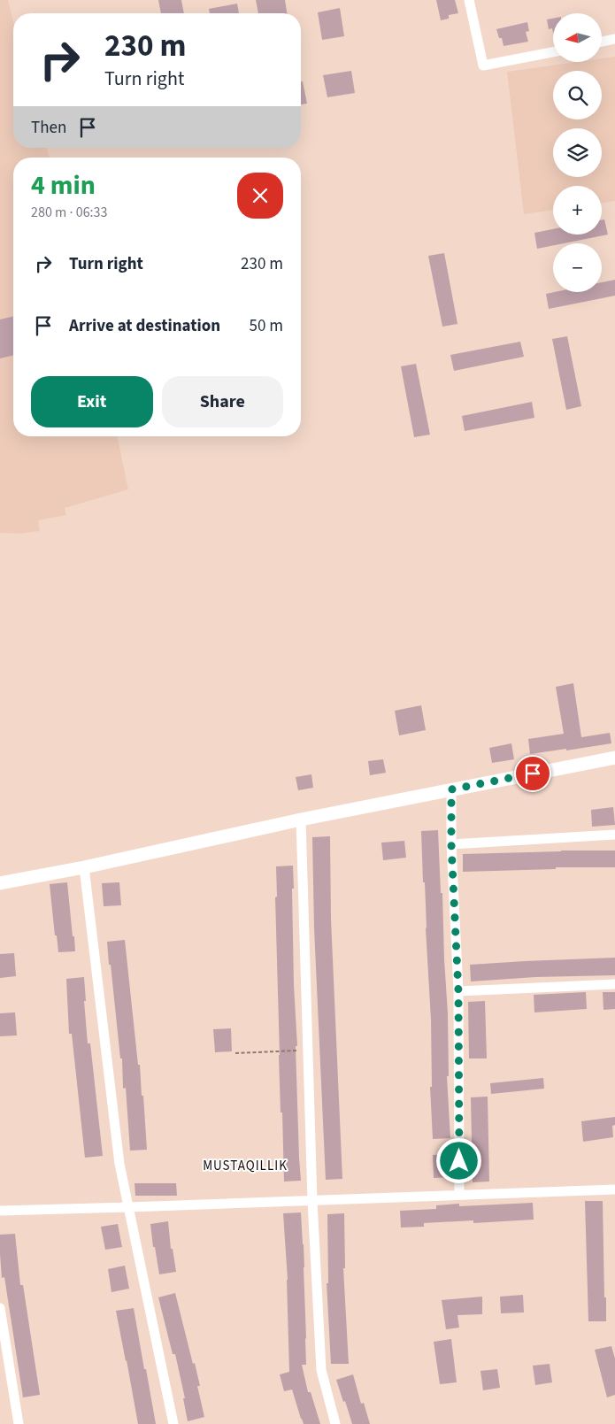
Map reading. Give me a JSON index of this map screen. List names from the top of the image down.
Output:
{
  "districts": ["MUSTAQILLIK"],
  "north": "left",
  "page": {
    "map_buttons": ["+", "−"],
    "turn": ["230 m", "Turn right"],
    "then": "Then",
    "heading": ["4 min", "280 m · 06:33"],
    "list": [
      {
        "name": "Turn right",
        "value": "230 m"
      },
      {
        "name": "Arrive at destination",
        "value": "50 m"
      }
    ],
    "buttons": ["Exit", "Share"]
  }
}
